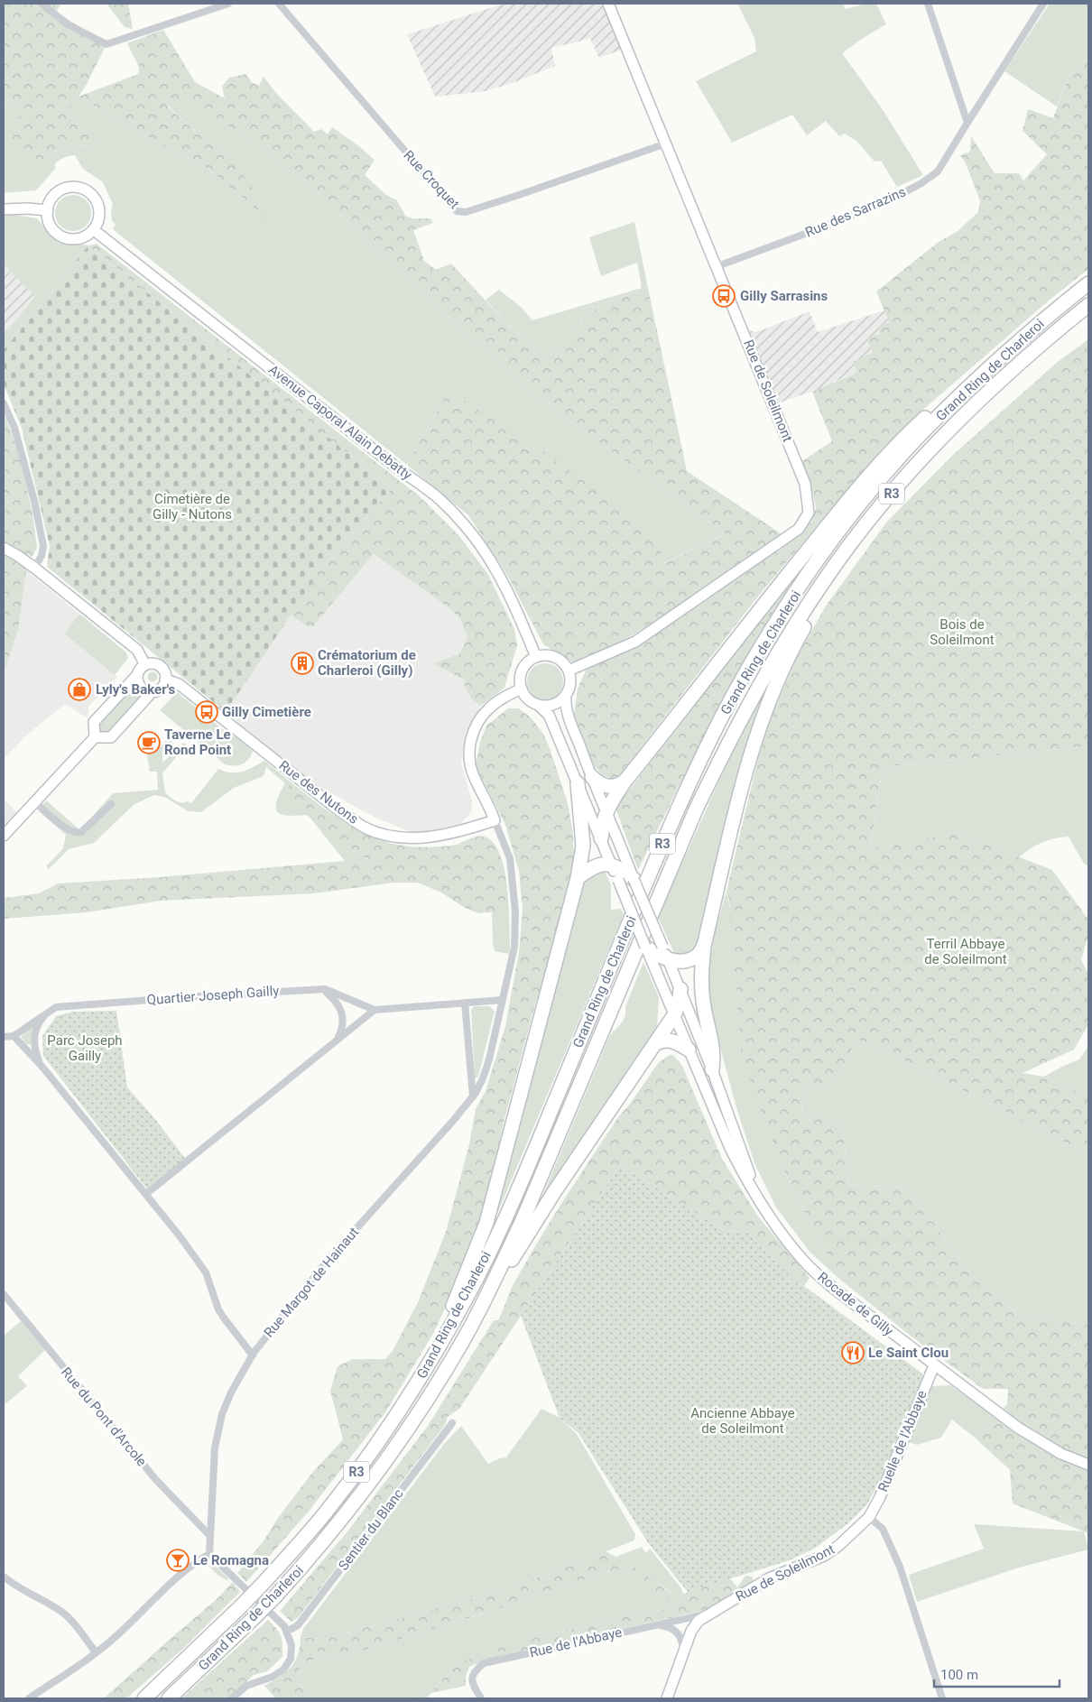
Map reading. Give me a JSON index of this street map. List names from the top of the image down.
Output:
{
  "streets": {
    "highway": ["Grand Ring de Charleroi", "R3"],
    "main road": [
      "Rue de Soleilmont",
      "Avenue Caporal Alain Debatty",
      "Rue des Nutons",
      "Rocade de Gilly",
      "Ruelle de l'Abbaye"
    ],
    "street": [
      "Rue Croquet",
      "Rue des Sarrazins",
      "Quartier Joseph Gailly",
      "Rue Margot de Hainaut",
      "Rue du Pont d'Arcole",
      "Sentier du Blanc",
      "Rue de l'Abbaye"
    ]
  },
  "crossings": [
    ["Rue Croquet", "Rue de Soleilmont"],
    ["Rue des Sarrazins", "Rue de Soleilmont"],
    ["Rue de Soleilmont", "Avenue Caporal Alain Debatty"],
    ["Rue de Soleilmont", "Ruelle de l'Abbaye"],
    ["Rue de Soleilmont", "Rue de l'Abbaye"],
    ["Rue des Nutons", "Rue Margot de Hainaut"],
    ["Quartier Joseph Gailly", "Rue Margot de Hainaut"],
    ["Rue Margot de Hainaut", "Rue du Pont d'Arcole"],
    ["Rocade de Gilly", "Ruelle de l'Abbaye"]
  ],
  "parks": [
    "Cimetière de Gilly - Nutons",
    "Bois de Soleilmont",
    "Terril Abbaye de Soleilmont",
    "Parc Joseph Gailly",
    "Ancienne Abbaye de Soleilmont"
  ],
  "places": {
    "bus stop": ["Gilly Sarrasins", "Gilly Cimetière"],
    "building": ["Crématorium de Charleroi (Gilly)"],
    "shop": ["Lyly's Baker's"],
    "cafe": ["Taverne Le Rond Point"],
    "restaurant": ["Le Saint Clou"],
    "bar": ["Le Romagna"]
  },
  "scale_bar": "100 m"
}
